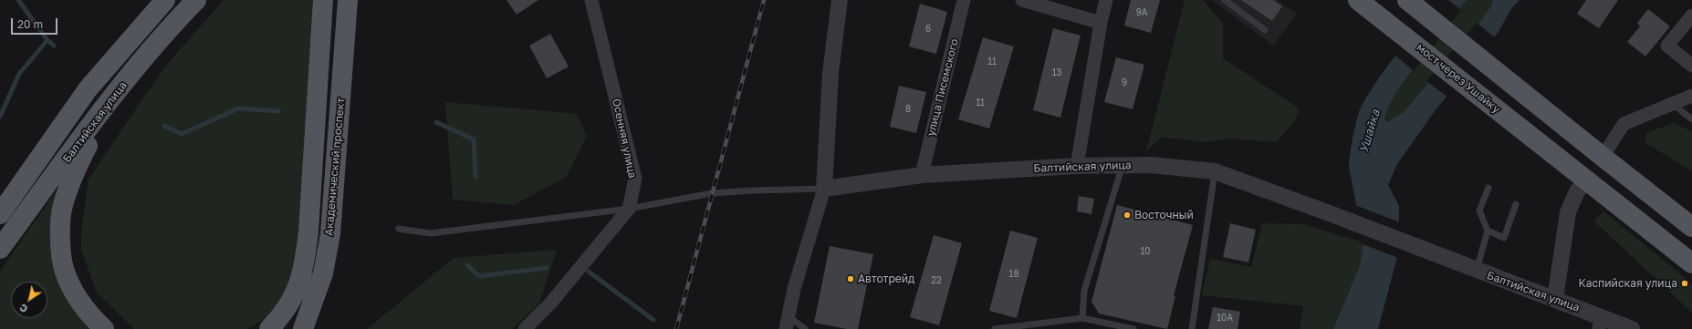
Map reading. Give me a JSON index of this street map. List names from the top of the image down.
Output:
{
  "streets": {
    "main road": ["мост через Ушайку", "Балтийская улица", "Академический проспект"],
    "street": ["улица Писемского", "Осенняя улица"]
  },
  "crossings": [
    ["улица Писемского", "Балтийская улица"]
  ],
  "water": ["Ушайка"],
  "places": ["Восточный", "Автотрейд", "Каспийская улица"],
  "house_numbers": [
    "9А",
    "6",
    "11",
    "13",
    "9",
    "11",
    "8",
    "10",
    "18",
    "22",
    "10А"
  ],
  "scale_bar": "20 m",
  "north": "bottom left"
}
